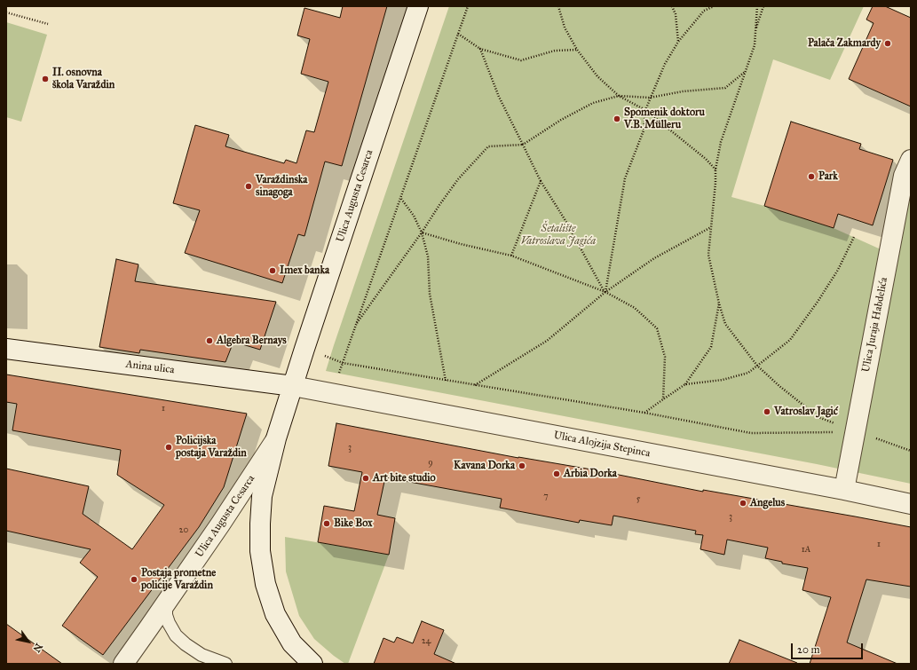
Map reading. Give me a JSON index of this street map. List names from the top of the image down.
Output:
{
  "streets": {
    "street": [
      "Ulica Augusta Cesarca",
      "Ulica Juraja Habdelića",
      "Anina ulica",
      "Ulica Alojzija Stepinca"
    ]
  },
  "crossings": [
    ["Ulica Augusta Cesarca", "Anina ulica"],
    ["Ulica Augusta Cesarca", "Ulica Alojzija Stepinca"],
    ["Ulica Juraja Habdelića", "Ulica Alojzija Stepinca"],
    ["Anina ulica", "Ulica Alojzija Stepinca"]
  ],
  "parks": ["Šetalište Vatroslava Jagića"],
  "places": [
    "Palača Zakmardy",
    "II. osnovna škola Varaždin",
    "Spomenik doktoru V.B. Mülleru",
    "Park",
    "Varaždinska sinagoga",
    "Imex banka",
    "Algebra Bernays",
    "Vatroslav Jagić",
    "Policijska postaja Varaždin",
    "Kavana Dorka",
    "Arbia Dorka",
    "Art bite studio",
    "Angelus",
    "Bike Box",
    "Postaja prometne policije Varaždin"
  ],
  "house_numbers": [
    "1",
    "3",
    "9",
    "7",
    "5",
    "3",
    "20",
    "1",
    "1A",
    "24"
  ],
  "scale_bar": "20 m",
  "north": "bottom right"
}
